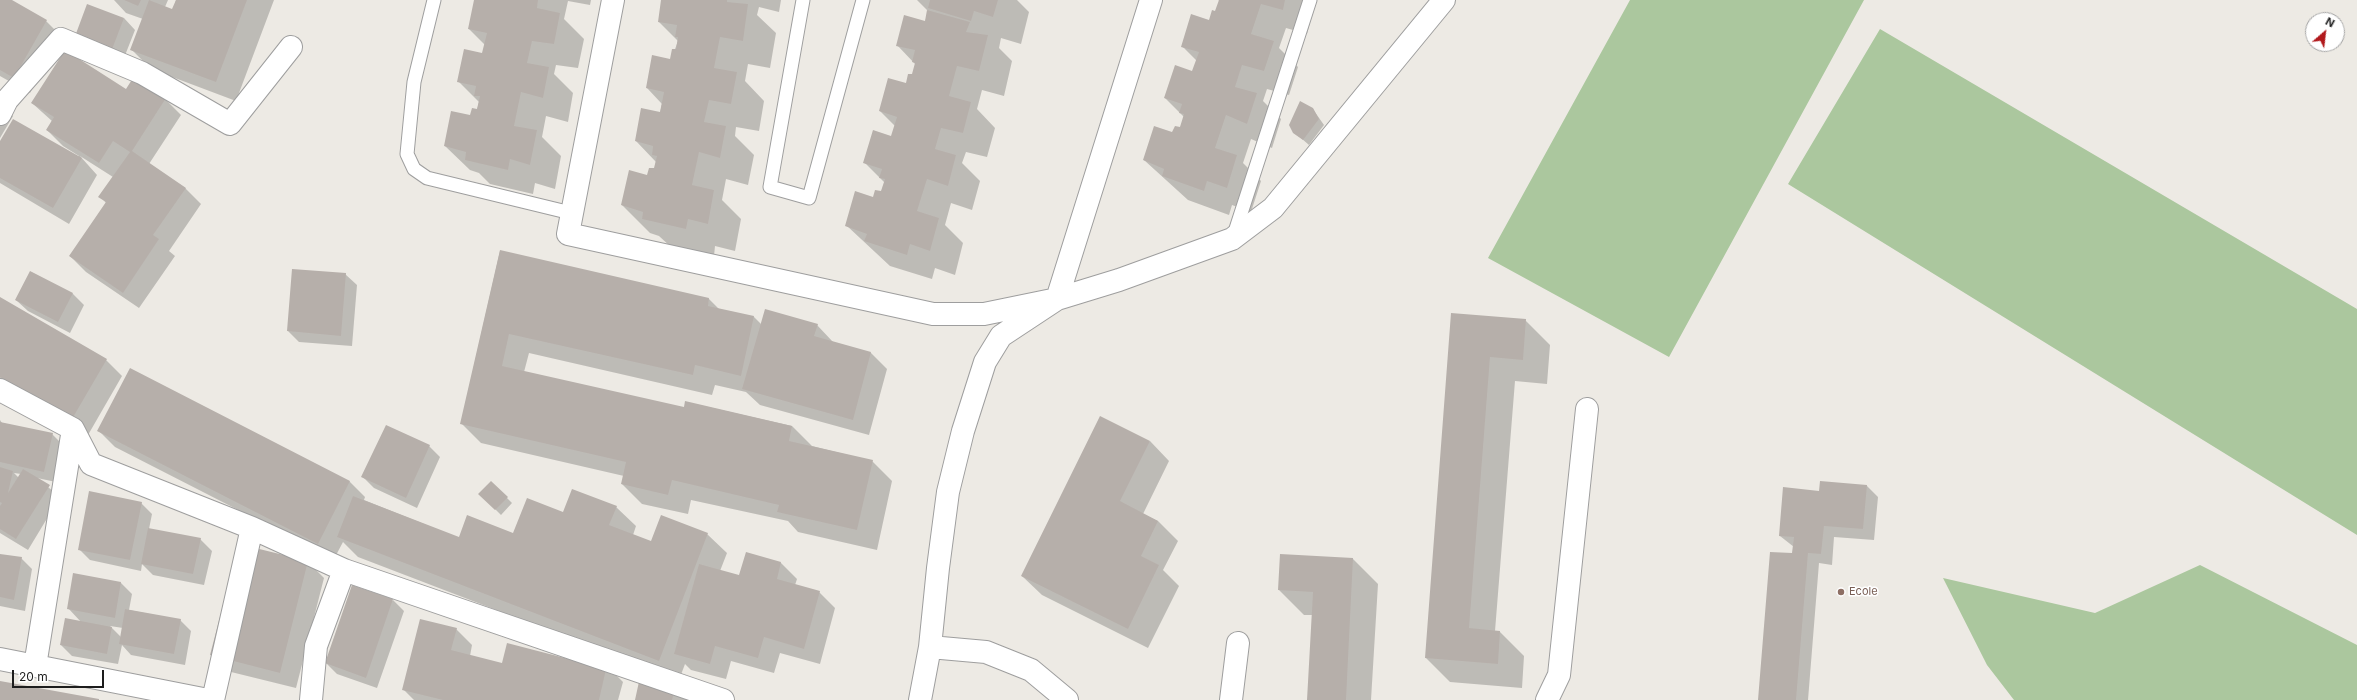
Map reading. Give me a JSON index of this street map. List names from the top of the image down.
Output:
{
  "places": ["Ecole"],
  "scale_bar": "20 m",
  "north": "top right"
}
